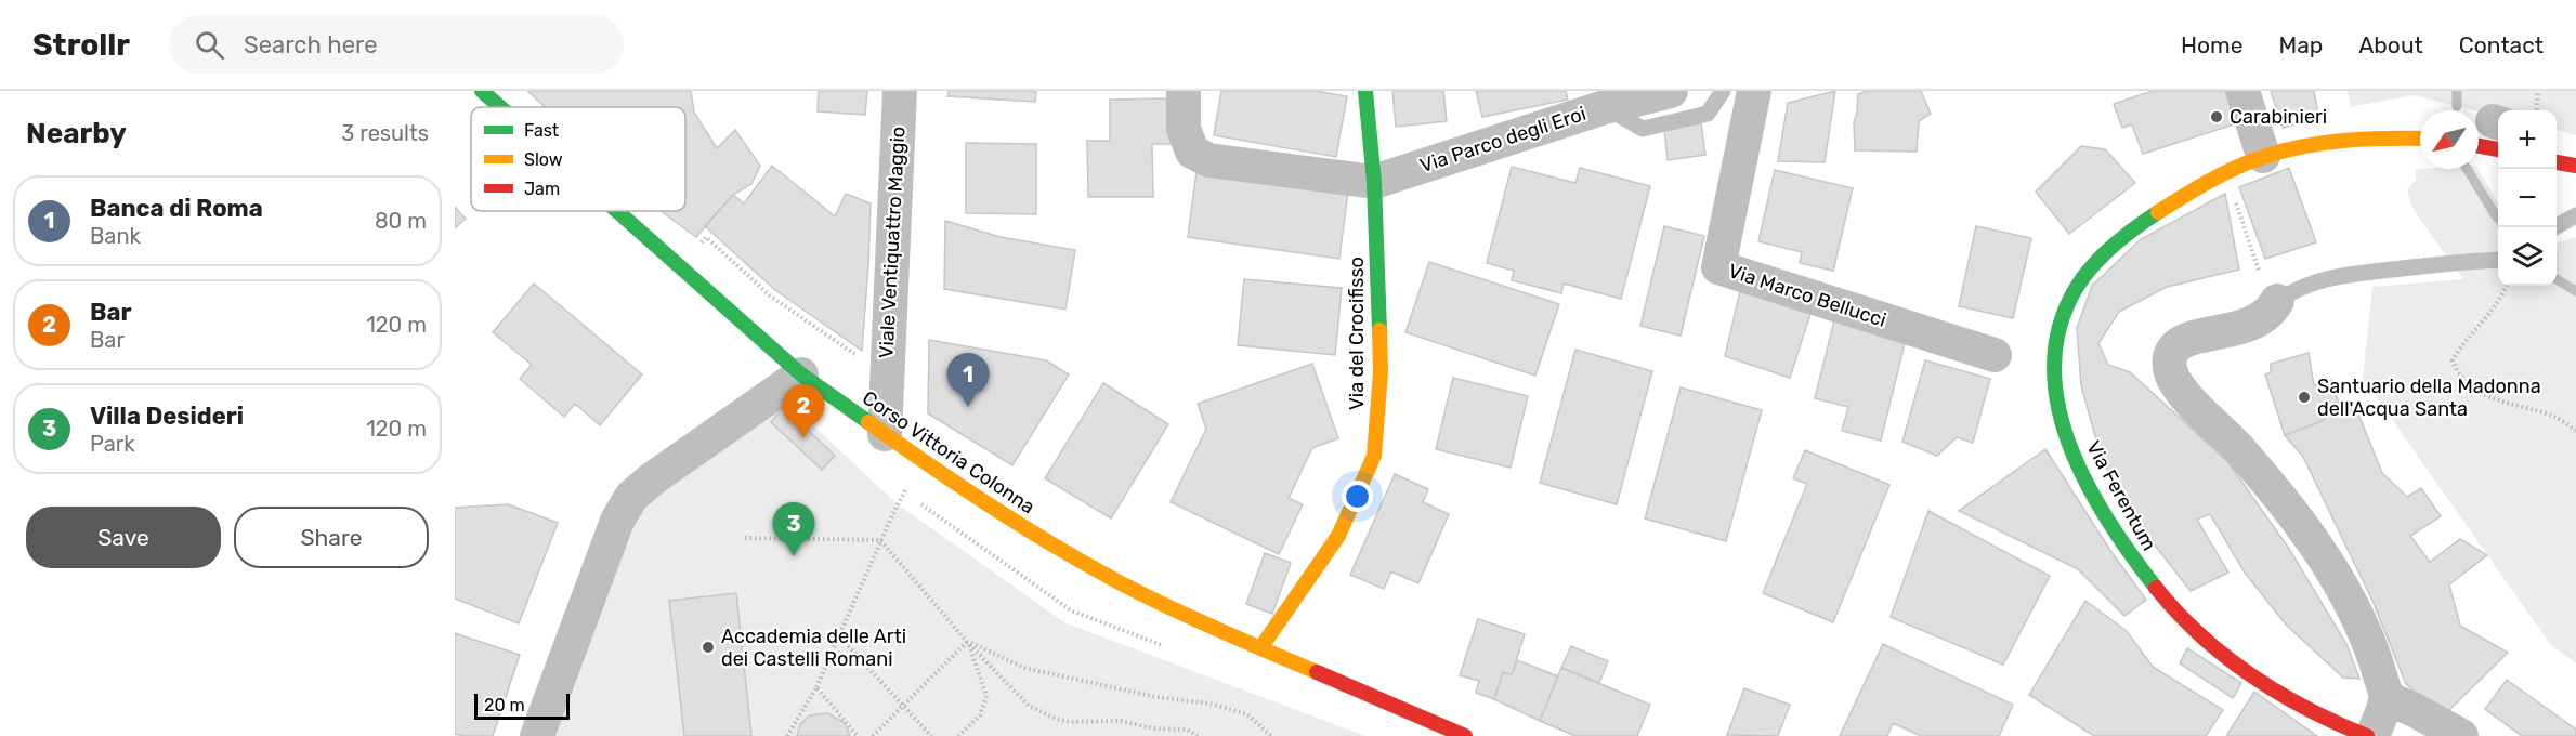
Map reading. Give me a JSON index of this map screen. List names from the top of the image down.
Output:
{
  "streets": {
    "main road": ["Via del Crocifisso", "Corso Vittoria Colonna", "Via Ferentum"],
    "street": ["Via Parco degli Eroi", "Viale Ventiquattro Maggio", "Via Marco Bellucci"]
  },
  "crossings": [
    ["Via Parco degli Eroi", "Via del Crocifisso"],
    ["Viale Ventiquattro Maggio", "Corso Vittoria Colonna"],
    ["Via del Crocifisso", "Corso Vittoria Colonna"]
  ],
  "places": ["Carabinieri", "Santuario della Madonna dell'Acqua Santa", "Accademia delle Arti dei Castelli Romani"],
  "legend": ["Fast", "Slow", "Jam"],
  "scale_bar": "20 m",
  "north": "bottom left",
  "page": {
    "header": "Strollr",
    "search": "Search here",
    "nav": [
      "Home",
      "Map",
      "About",
      "Contact"
    ],
    "heading": ["Nearby", "3 results"],
    "map_buttons": ["+", "−"],
    "list": [
      {
        "mark": "1",
        "name": "Banca di Roma",
        "note": "Bank",
        "value": "80 m"
      },
      {
        "mark": "2",
        "name": "Bar",
        "note": "Bar",
        "value": "120 m"
      },
      {
        "mark": "3",
        "name": "Villa Desideri",
        "note": "Park",
        "value": "120 m"
      }
    ],
    "pins": ["1", "2", "3"],
    "buttons": ["Save", "Share"],
    "scale": "20 m"
  }
}
